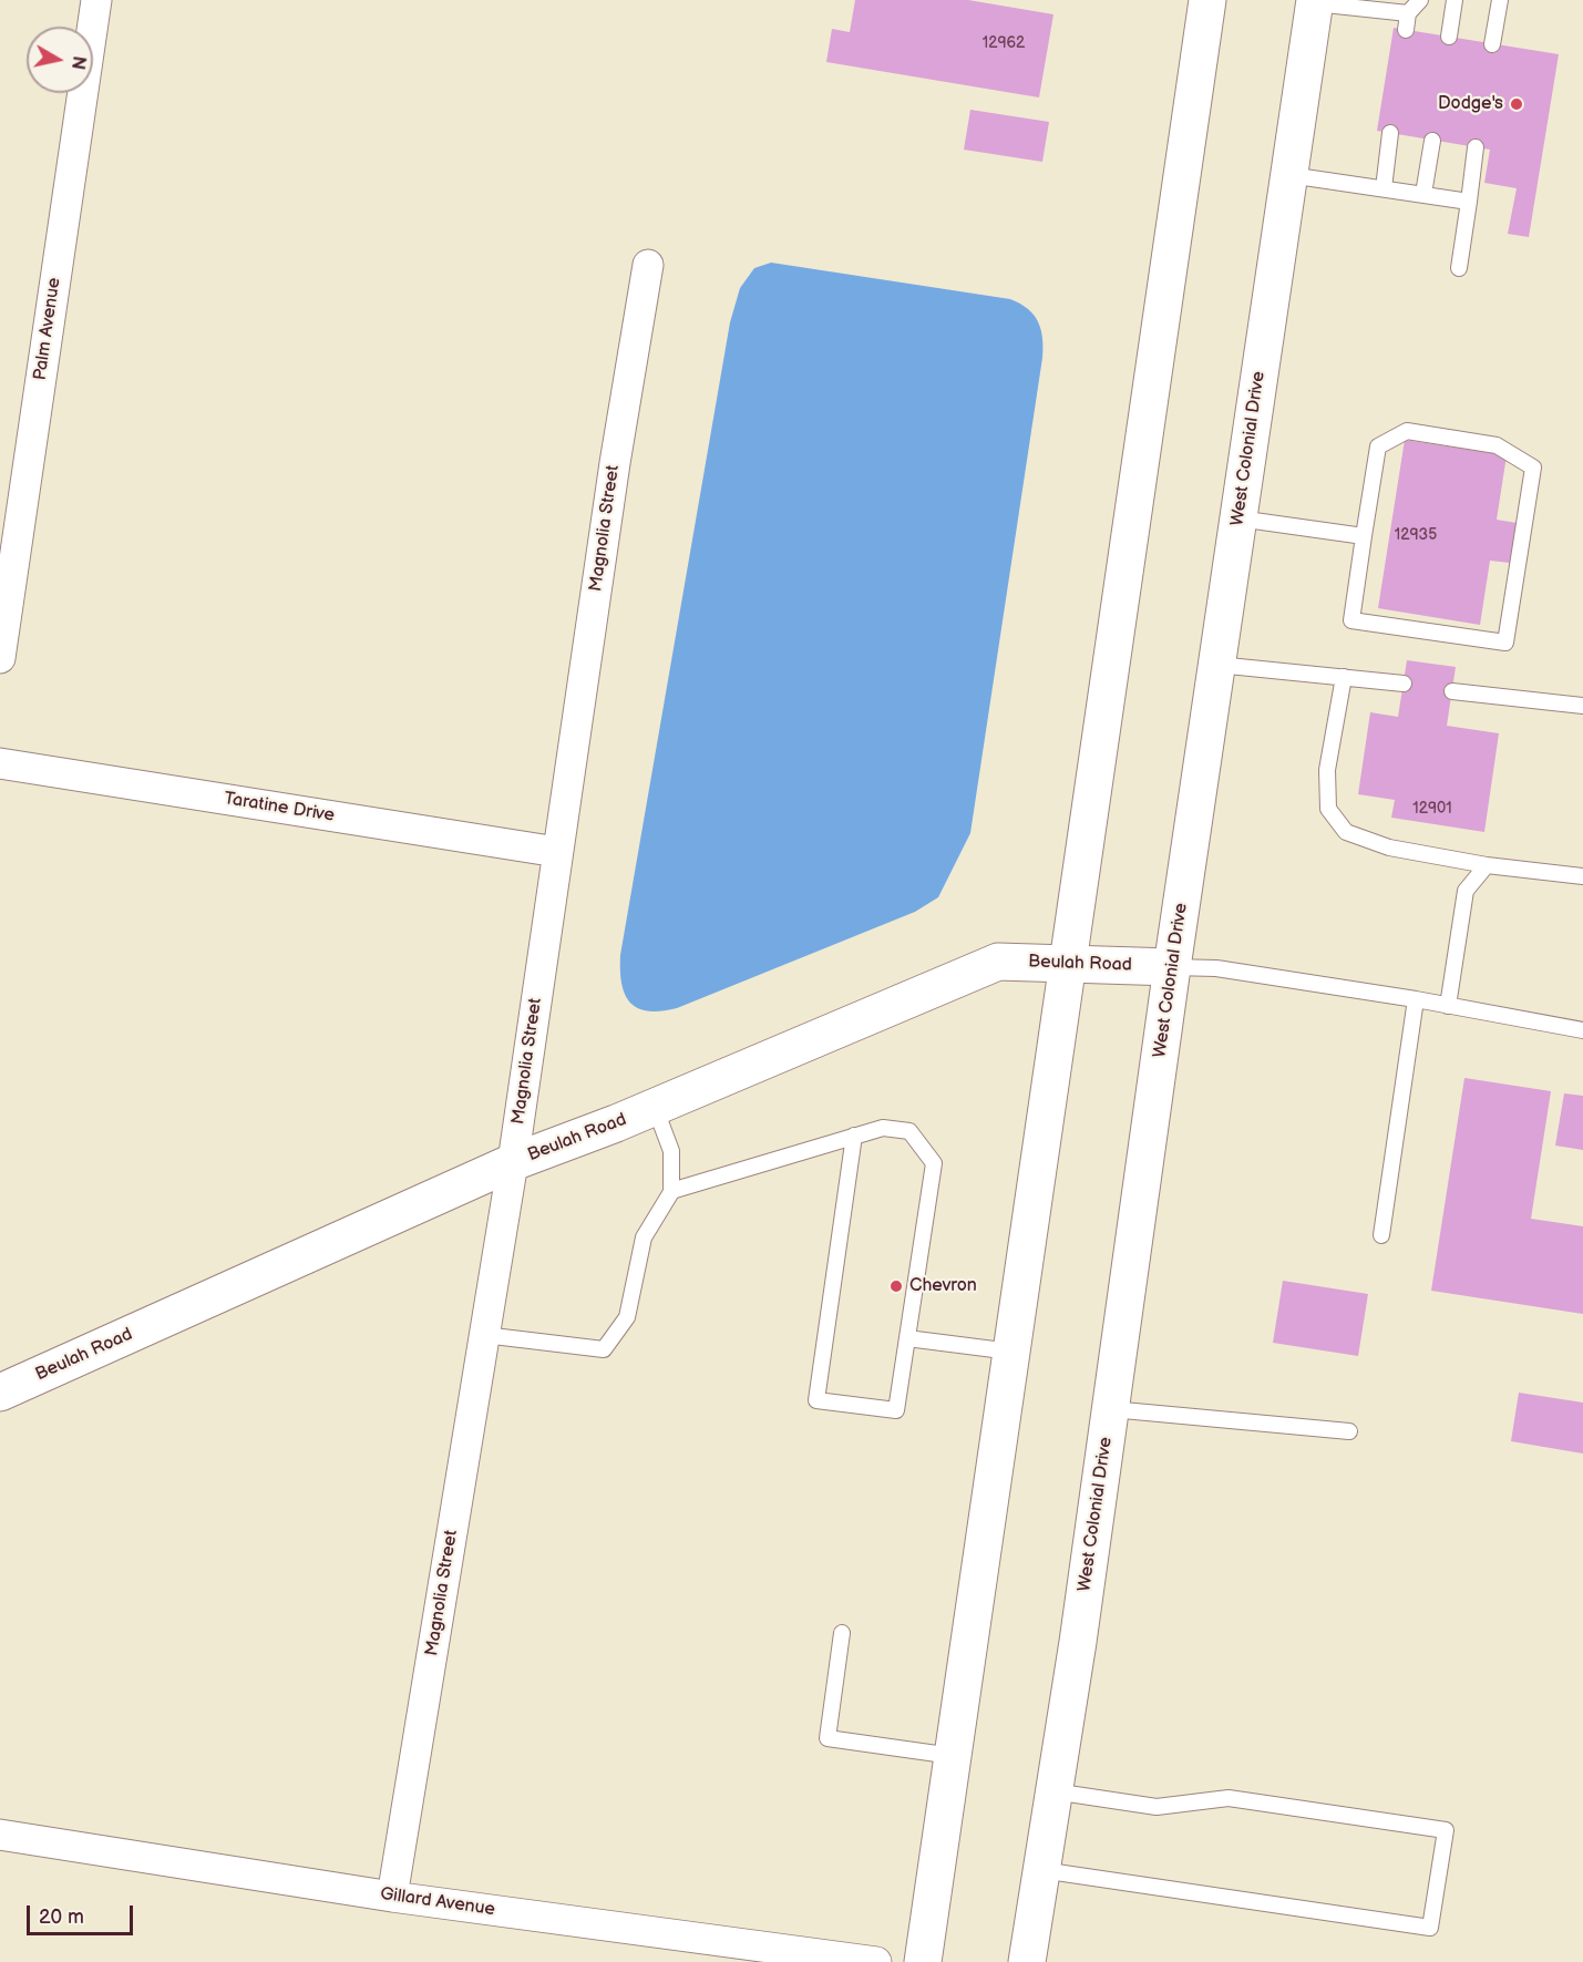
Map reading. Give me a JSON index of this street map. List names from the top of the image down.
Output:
{
  "streets": {
    "main road": ["West Colonial Drive", "Beulah Road"],
    "street": [
      "Palm Avenue",
      "Magnolia Street",
      "Taratine Drive",
      "Gillard Avenue"
    ]
  },
  "crossings": [
    ["West Colonial Drive", "Beulah Road"],
    ["Magnolia Street", "Taratine Drive"],
    ["Magnolia Street", "Beulah Road"],
    ["Magnolia Street", "Gillard Avenue"]
  ],
  "places": ["Dodge's", "Chevron"],
  "house_numbers": ["12962", "12935", "12901"],
  "scale_bar": "20 m",
  "north": "right"
}
